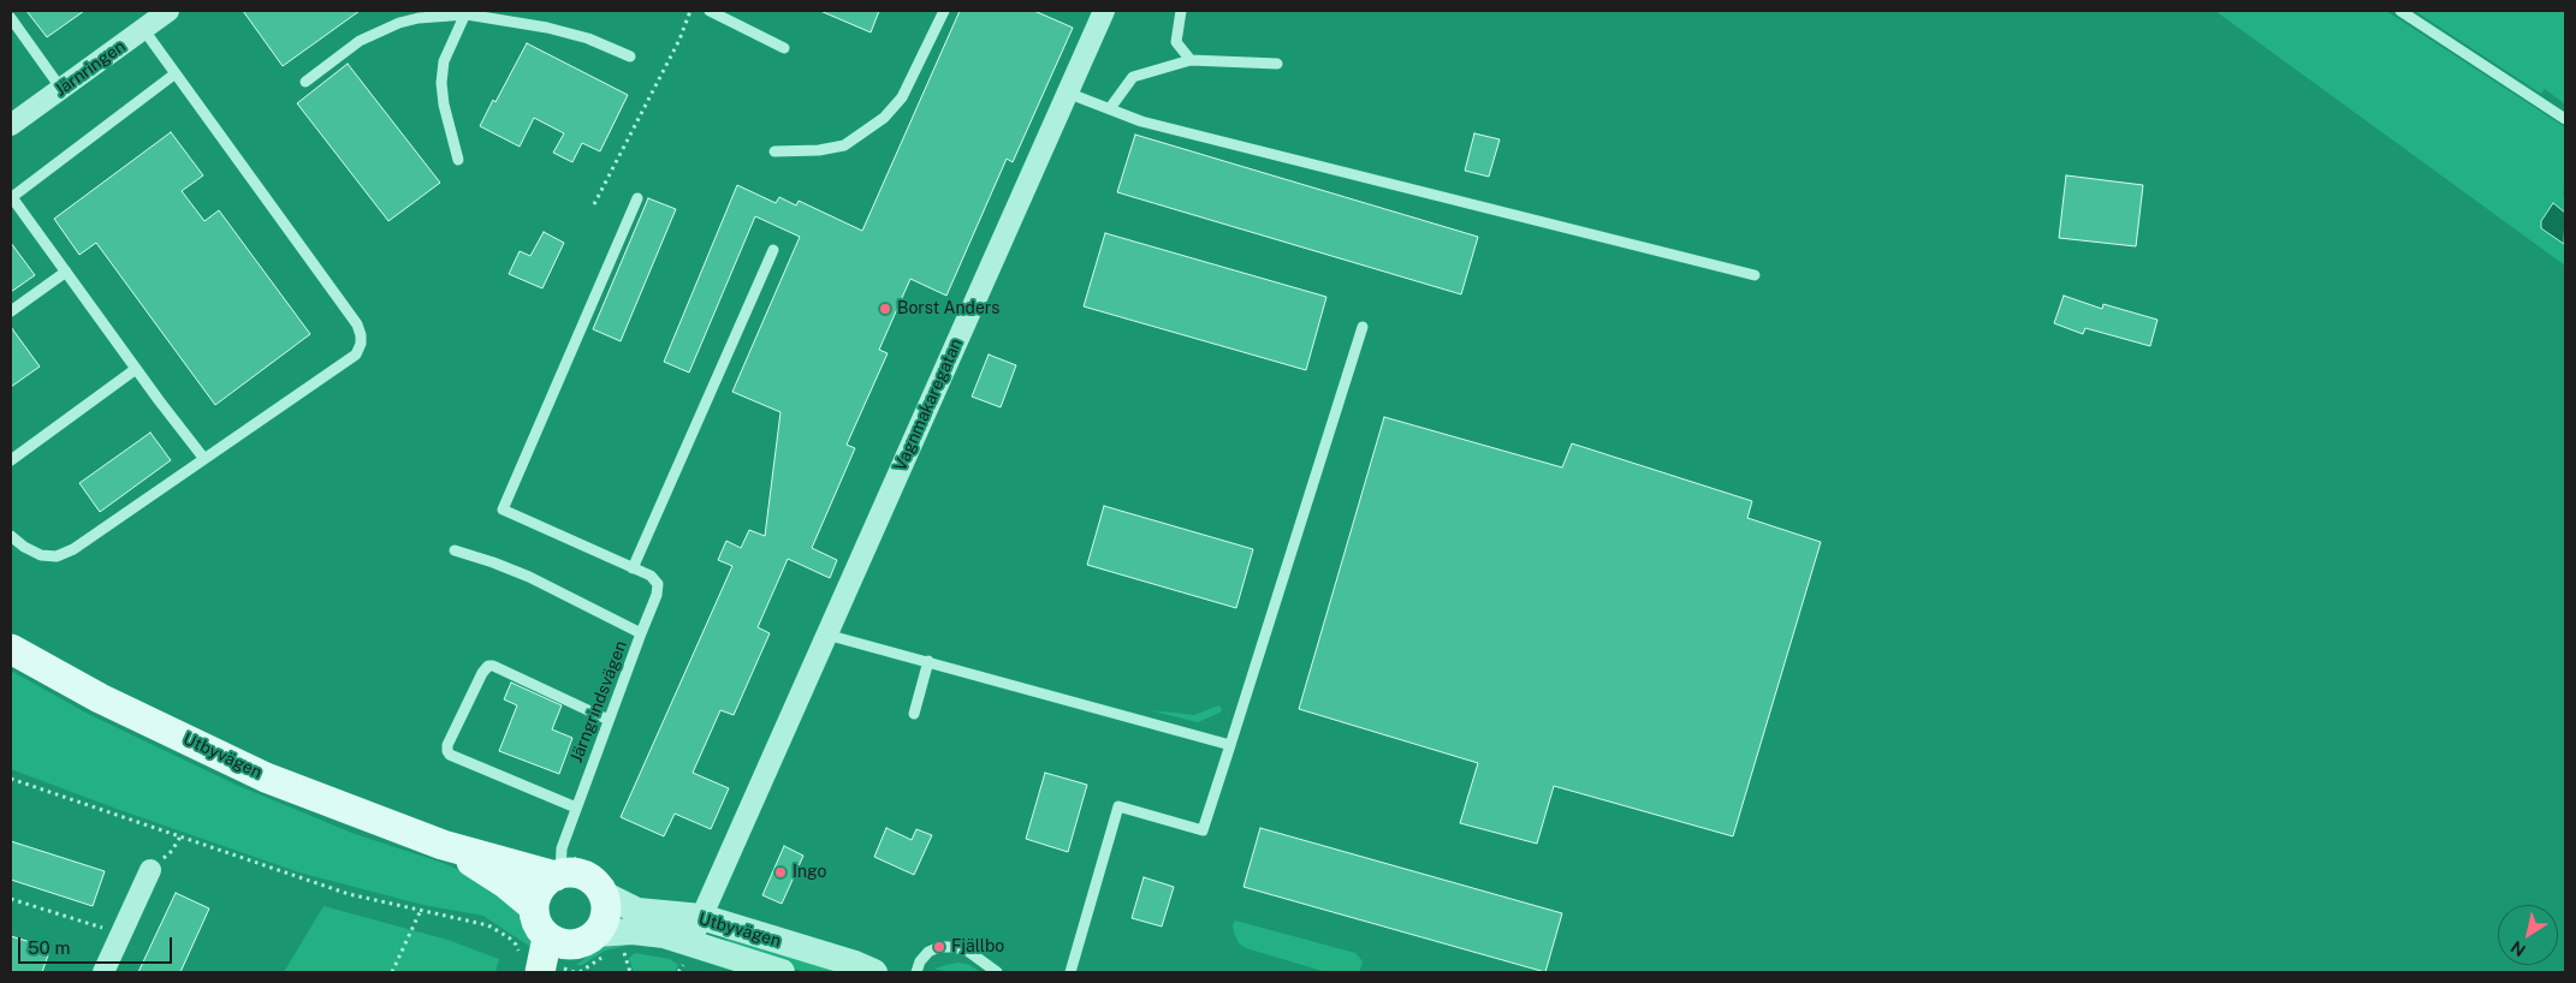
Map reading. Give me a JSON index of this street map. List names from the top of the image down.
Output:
{
  "streets": {
    "main road": ["Utbyvägen"],
    "street": ["Järnringen", "Vagnmakaregatan"],
    "lane": ["Järngrindsvägen"]
  },
  "crossings": [
    ["Vagnmakaregatan", "Utbyvägen"],
    ["Järngrindsvägen", "Utbyvägen"]
  ],
  "places": ["Borst Anders", "Ingo", "Fjällbo"],
  "scale_bar": "50 m",
  "north": "bottom left"
}
